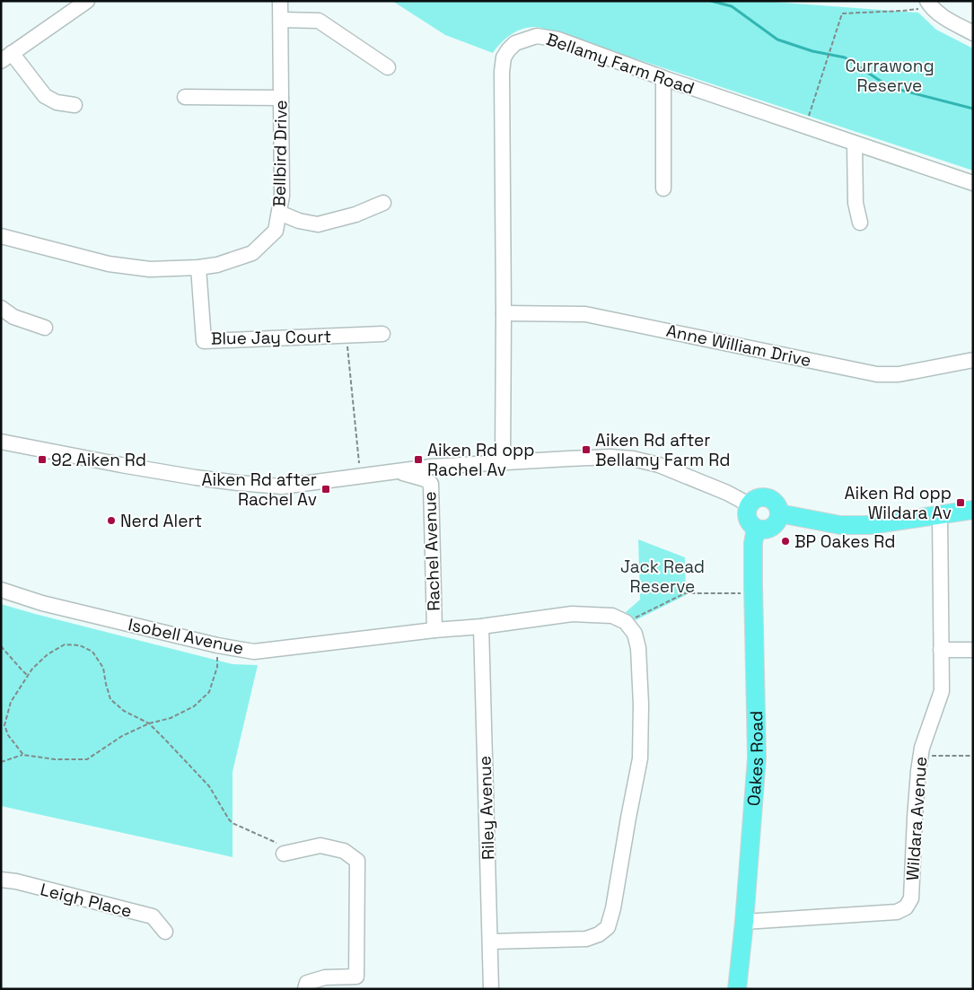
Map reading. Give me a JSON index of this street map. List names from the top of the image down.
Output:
{
  "streets": {
    "main road": ["Oakes Road"],
    "street": [
      "Bellamy Farm Road",
      "Bellbird Drive",
      "Blue Jay Court",
      "Anne William Drive",
      "Rachel Avenue",
      "Isobell Avenue",
      "Riley Avenue",
      "Wildara Avenue",
      "Leigh Place"
    ]
  },
  "crossings": [
    ["Bellamy Farm Road", "Anne William Drive"],
    ["Bellbird Drive", "Blue Jay Court"],
    ["Rachel Avenue", "Isobell Avenue"],
    ["Isobell Avenue", "Riley Avenue"],
    ["Oakes Road", "Wildara Avenue"]
  ],
  "parks": ["Currawong Reserve", "Jack Read Reserve"],
  "places": {
    "transit": [
      "Aiken Rd after Bellamy Farm Rd",
      "92 Aiken Rd",
      "Aiken Rd opp Rachel Av",
      "Aiken Rd after Rachel Av",
      "Aiken Rd opp Wildara Av"
    ],
    "other": ["Nerd Alert", "BP Oakes Rd"]
  }
}
